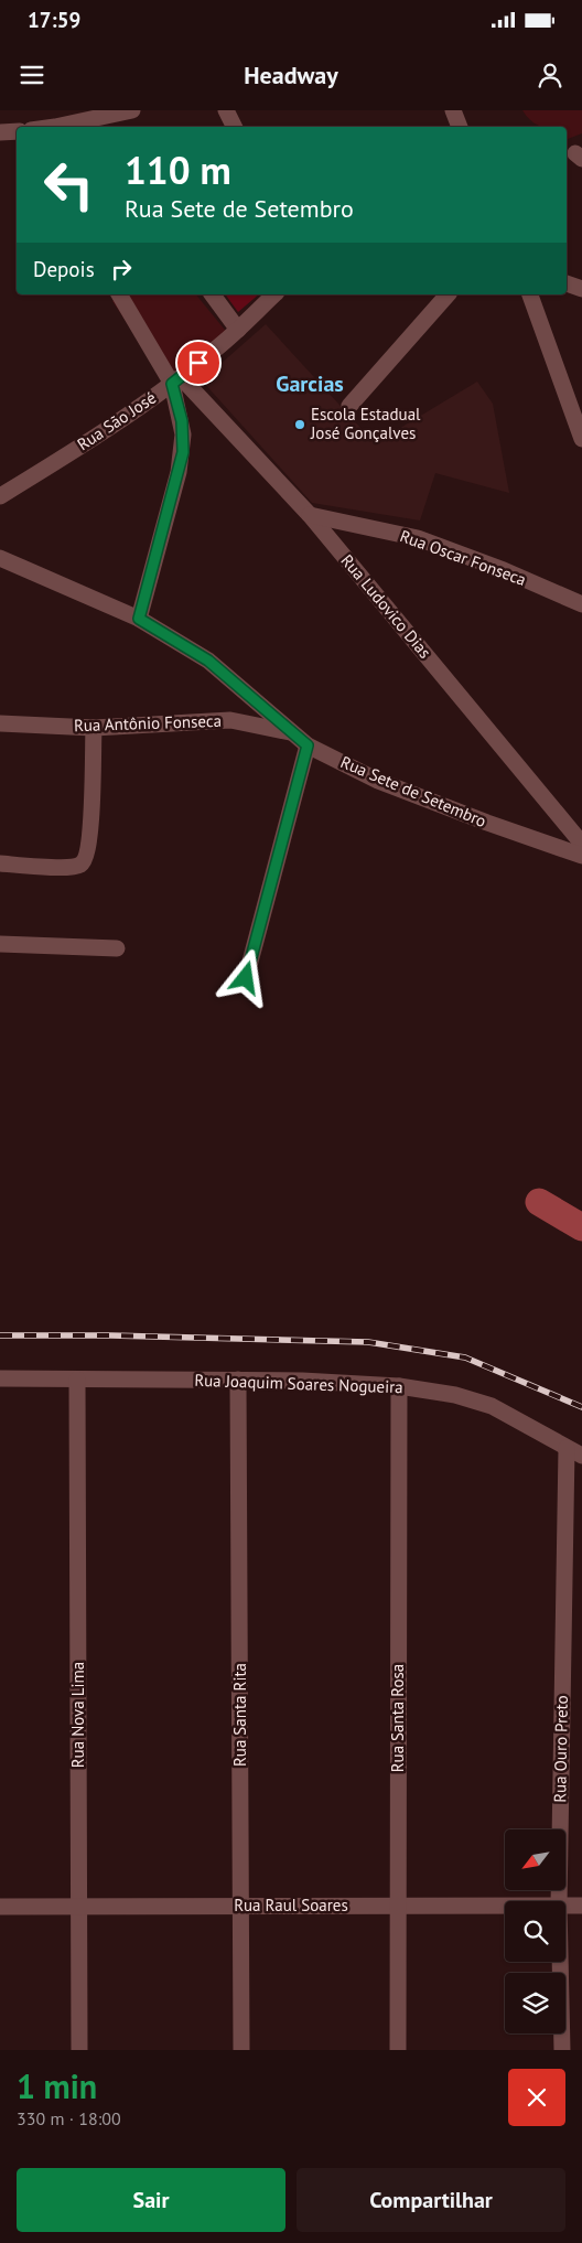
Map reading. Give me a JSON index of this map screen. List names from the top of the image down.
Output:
{
  "streets": {
    "street": [
      "Rua São José",
      "Rua Oscar Fonseca",
      "Rua Ludovico Dias",
      "Rua Antônio Fonseca",
      "Rua Sete de Setembro",
      "Rua Joaquim Soares Nogueira",
      "Rua Nova Lima",
      "Rua Santa Rita",
      "Rua Santa Rosa",
      "Rua Ouro Preto",
      "Rua Raul Soares"
    ]
  },
  "crossings": [
    ["Rua São José", "Rua Ludovico Dias"],
    ["Rua Oscar Fonseca", "Rua Ludovico Dias"],
    ["Rua Antônio Fonseca", "Rua Sete de Setembro"],
    ["Rua Joaquim Soares Nogueira", "Rua Nova Lima"],
    ["Rua Joaquim Soares Nogueira", "Rua Santa Rita"],
    ["Rua Joaquim Soares Nogueira", "Rua Santa Rosa"],
    ["Rua Joaquim Soares Nogueira", "Rua Ouro Preto"],
    ["Rua Nova Lima", "Rua Raul Soares"],
    ["Rua Santa Rita", "Rua Raul Soares"],
    ["Rua Santa Rosa", "Rua Raul Soares"]
  ],
  "districts": ["Garcias"],
  "places": ["Escola Estadual José Gonçalves"],
  "north": "bottom left",
  "page": {
    "status": "17:59",
    "header": "Headway",
    "turn": ["110 m", "Rua Sete de Setembro"],
    "then": "Depois",
    "heading": ["1 min", "330 m · 18:00"],
    "buttons": ["Sair", "Compartilhar"]
  }
}
